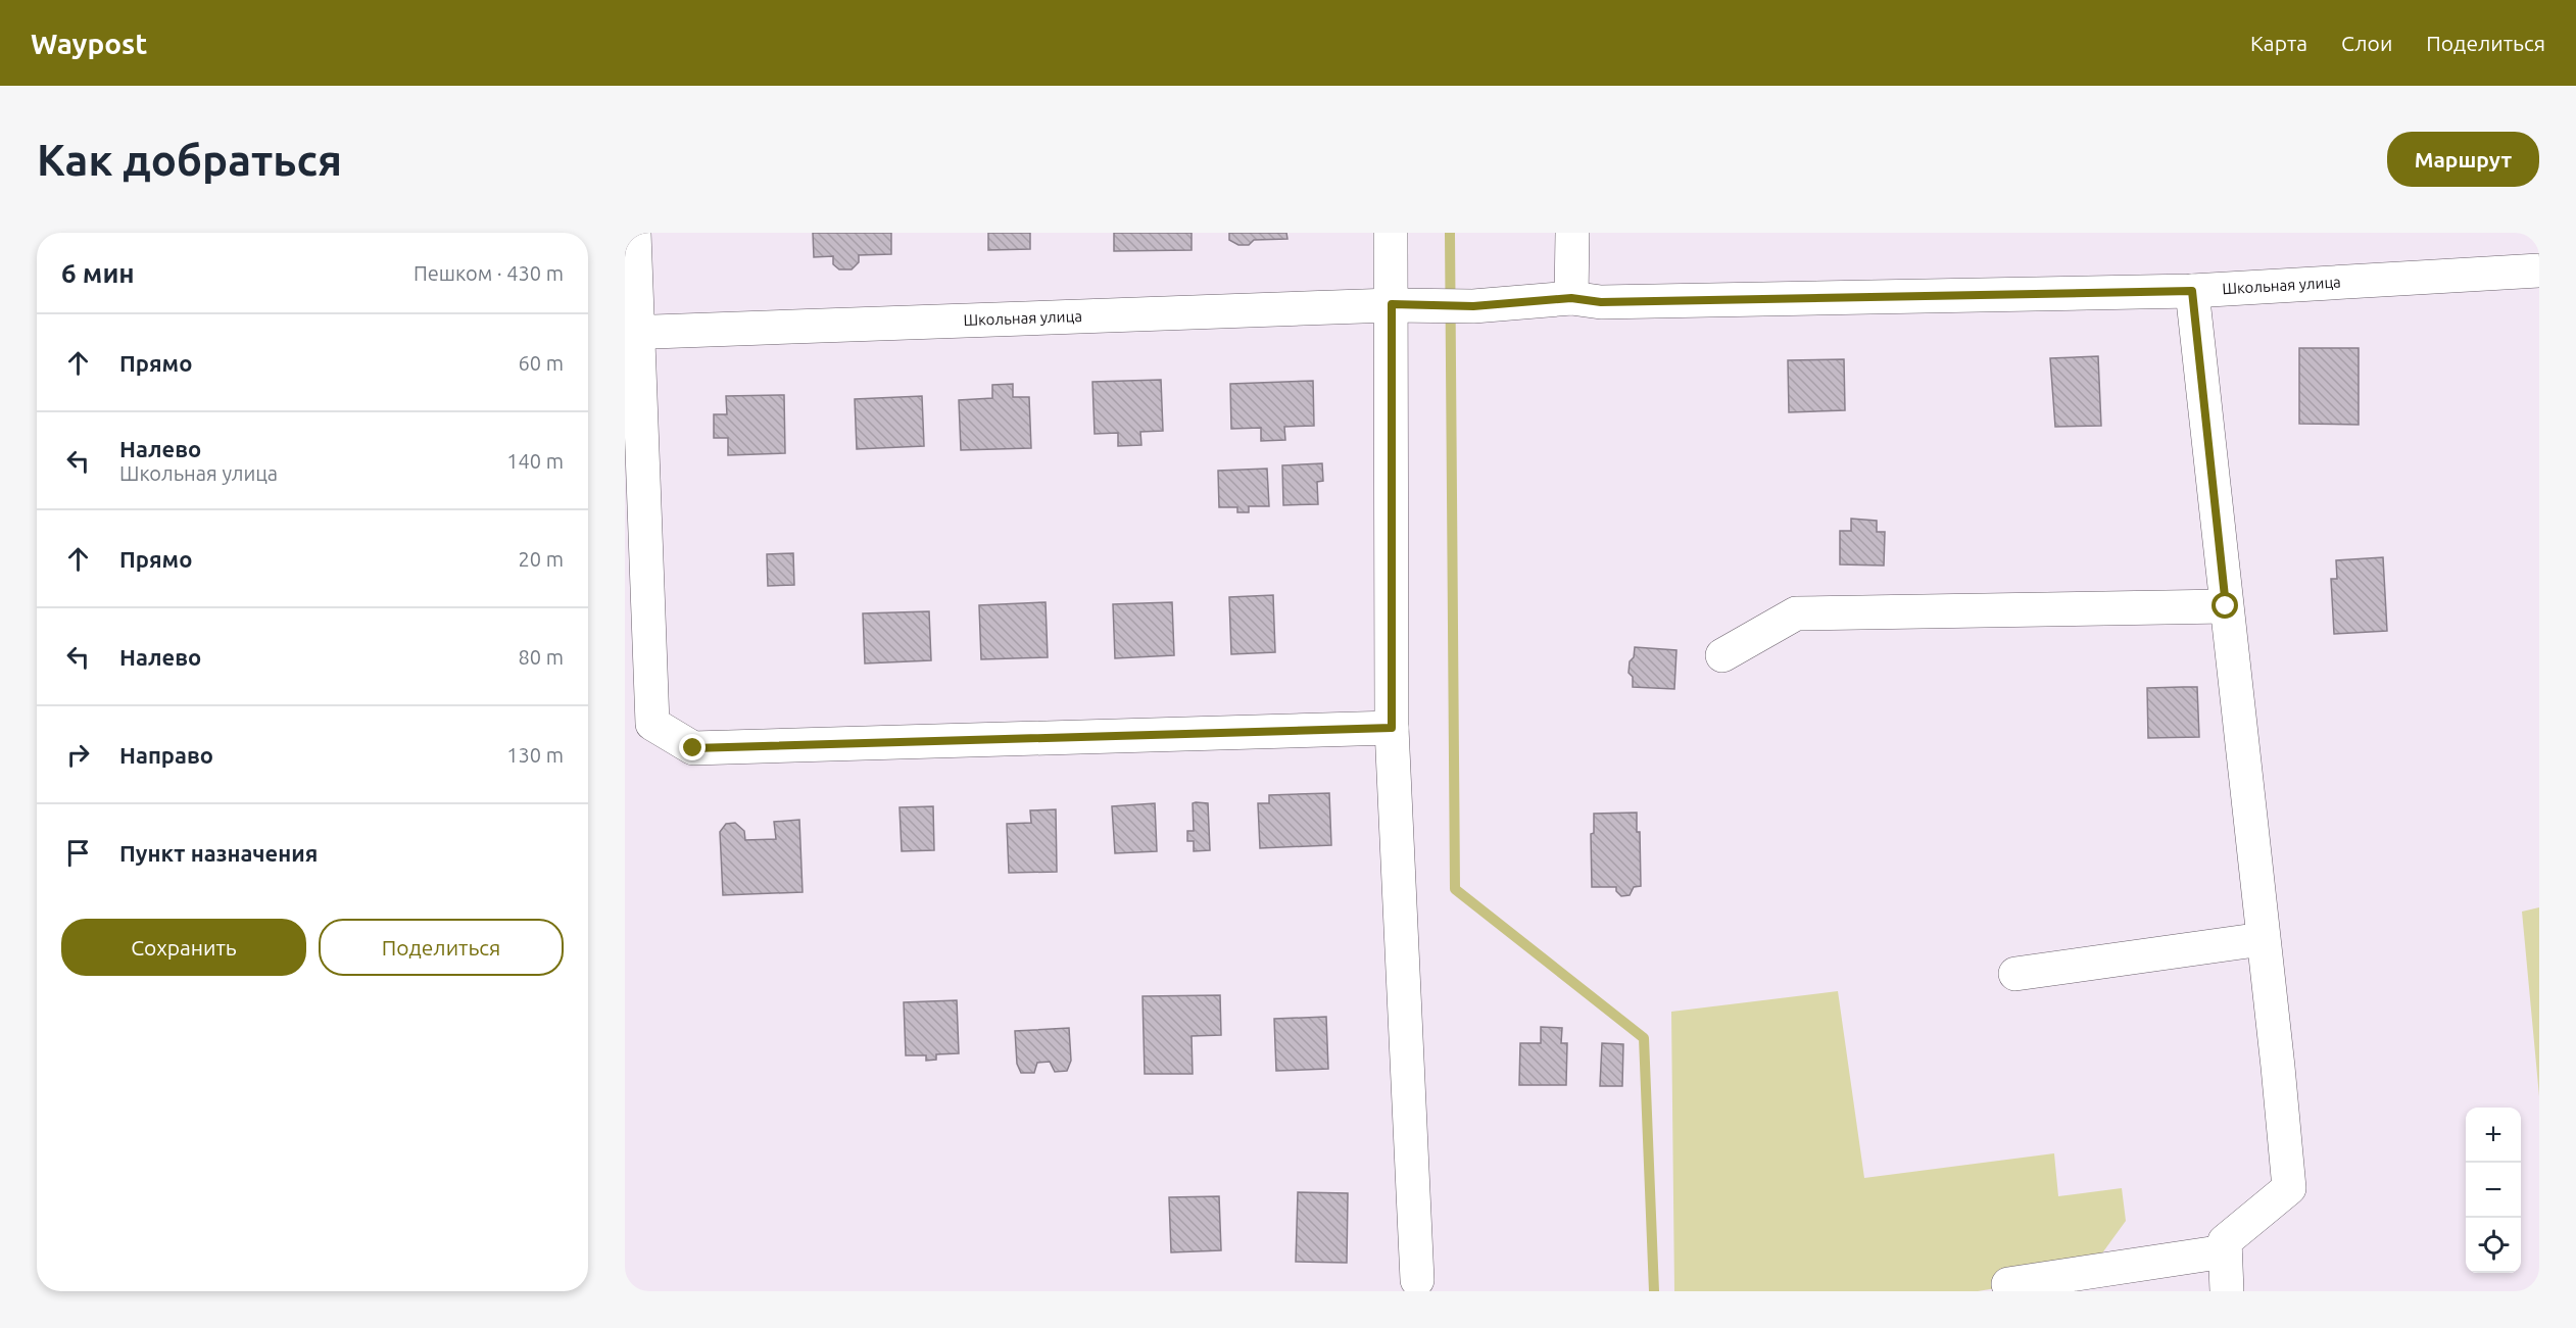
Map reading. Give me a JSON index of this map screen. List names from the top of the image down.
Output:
{
  "streets": {
    "street": ["Школьная улица"]
  },
  "page": {
    "header": "Waypost",
    "nav": ["Карта", "Слои", "Поделиться"],
    "buttons": [
      "Маршрут",
      ["Сохранить", "Поделиться"]
    ],
    "title": "Как добраться",
    "heading": ["6 мин", "Пешком · 430 m"],
    "list": [
      ["Прямо", "60 m"],
      ["Налево", "Школьная улица", "140 m"],
      ["Прямо", "20 m"],
      ["Налево", "80 m"],
      ["Направо", "130 m"],
      "Пункт назначения"
    ],
    "map_buttons": ["+", "−"]
  }
}
